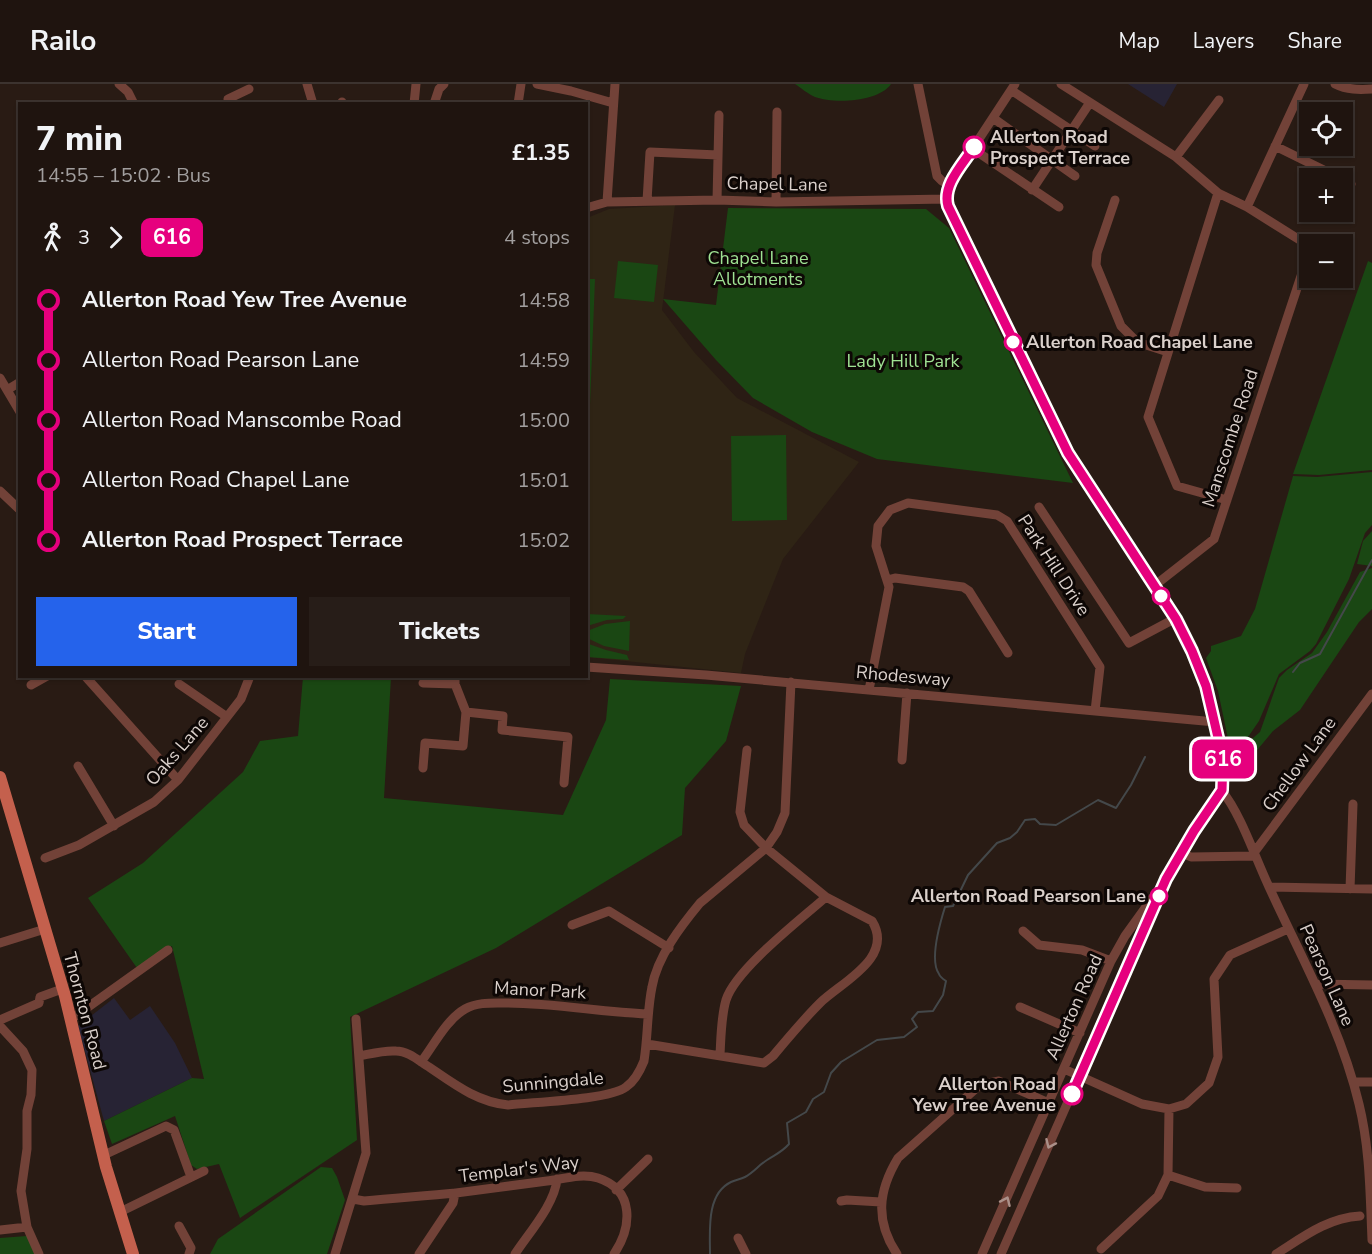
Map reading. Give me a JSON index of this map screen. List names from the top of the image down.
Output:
{
  "streets": {
    "main road": ["Thornton Road"],
    "street": [
      "Chapel Lane",
      "Manscombe Road",
      "Park Hill Drive",
      "Rhodesway",
      "Oaks Lane",
      "Chellow Lane",
      "Pearson Lane",
      "Manor Park",
      "Allerton Road",
      "Sunningdale",
      "Templar's Way"
    ]
  },
  "crossings": [
    ["Park Hill Drive", "Rhodesway"],
    ["Rhodesway", "Sunningdale"],
    ["Chellow Lane", "Pearson Lane"],
    ["Pearson Lane", "Allerton Road"],
    ["Manor Park", "Sunningdale"]
  ],
  "parks": ["Chapel Lane Allotments", "Lady Hill Park"],
  "places": [
    "Allerton Road Prospect Terrace",
    "Allerton Road Chapel Lane",
    "Allerton Road Pearson Lane",
    "Allerton Road Yew Tree Avenue"
  ],
  "lines": ["bus line 616"],
  "page": {
    "header": "Railo",
    "nav": ["Map", "Layers", "Share"],
    "on_map": "616",
    "map_buttons": ["+", "−"],
    "heading": ["7 min", "14:55 – 15:02 · Bus", "£1.35"],
    "legs": ["3", "616", "4 stops"],
    "list": [
      {
        "name": "Allerton Road Yew Tree Avenue",
        "value": "14:58"
      },
      {
        "name": "Allerton Road Pearson Lane",
        "value": "14:59"
      },
      {
        "name": "Allerton Road Manscombe Road",
        "value": "15:00"
      },
      {
        "name": "Allerton Road Chapel Lane",
        "value": "15:01"
      },
      {
        "name": "Allerton Road Prospect Terrace",
        "value": "15:02"
      }
    ],
    "buttons": ["Start", "Tickets"]
  }
}
